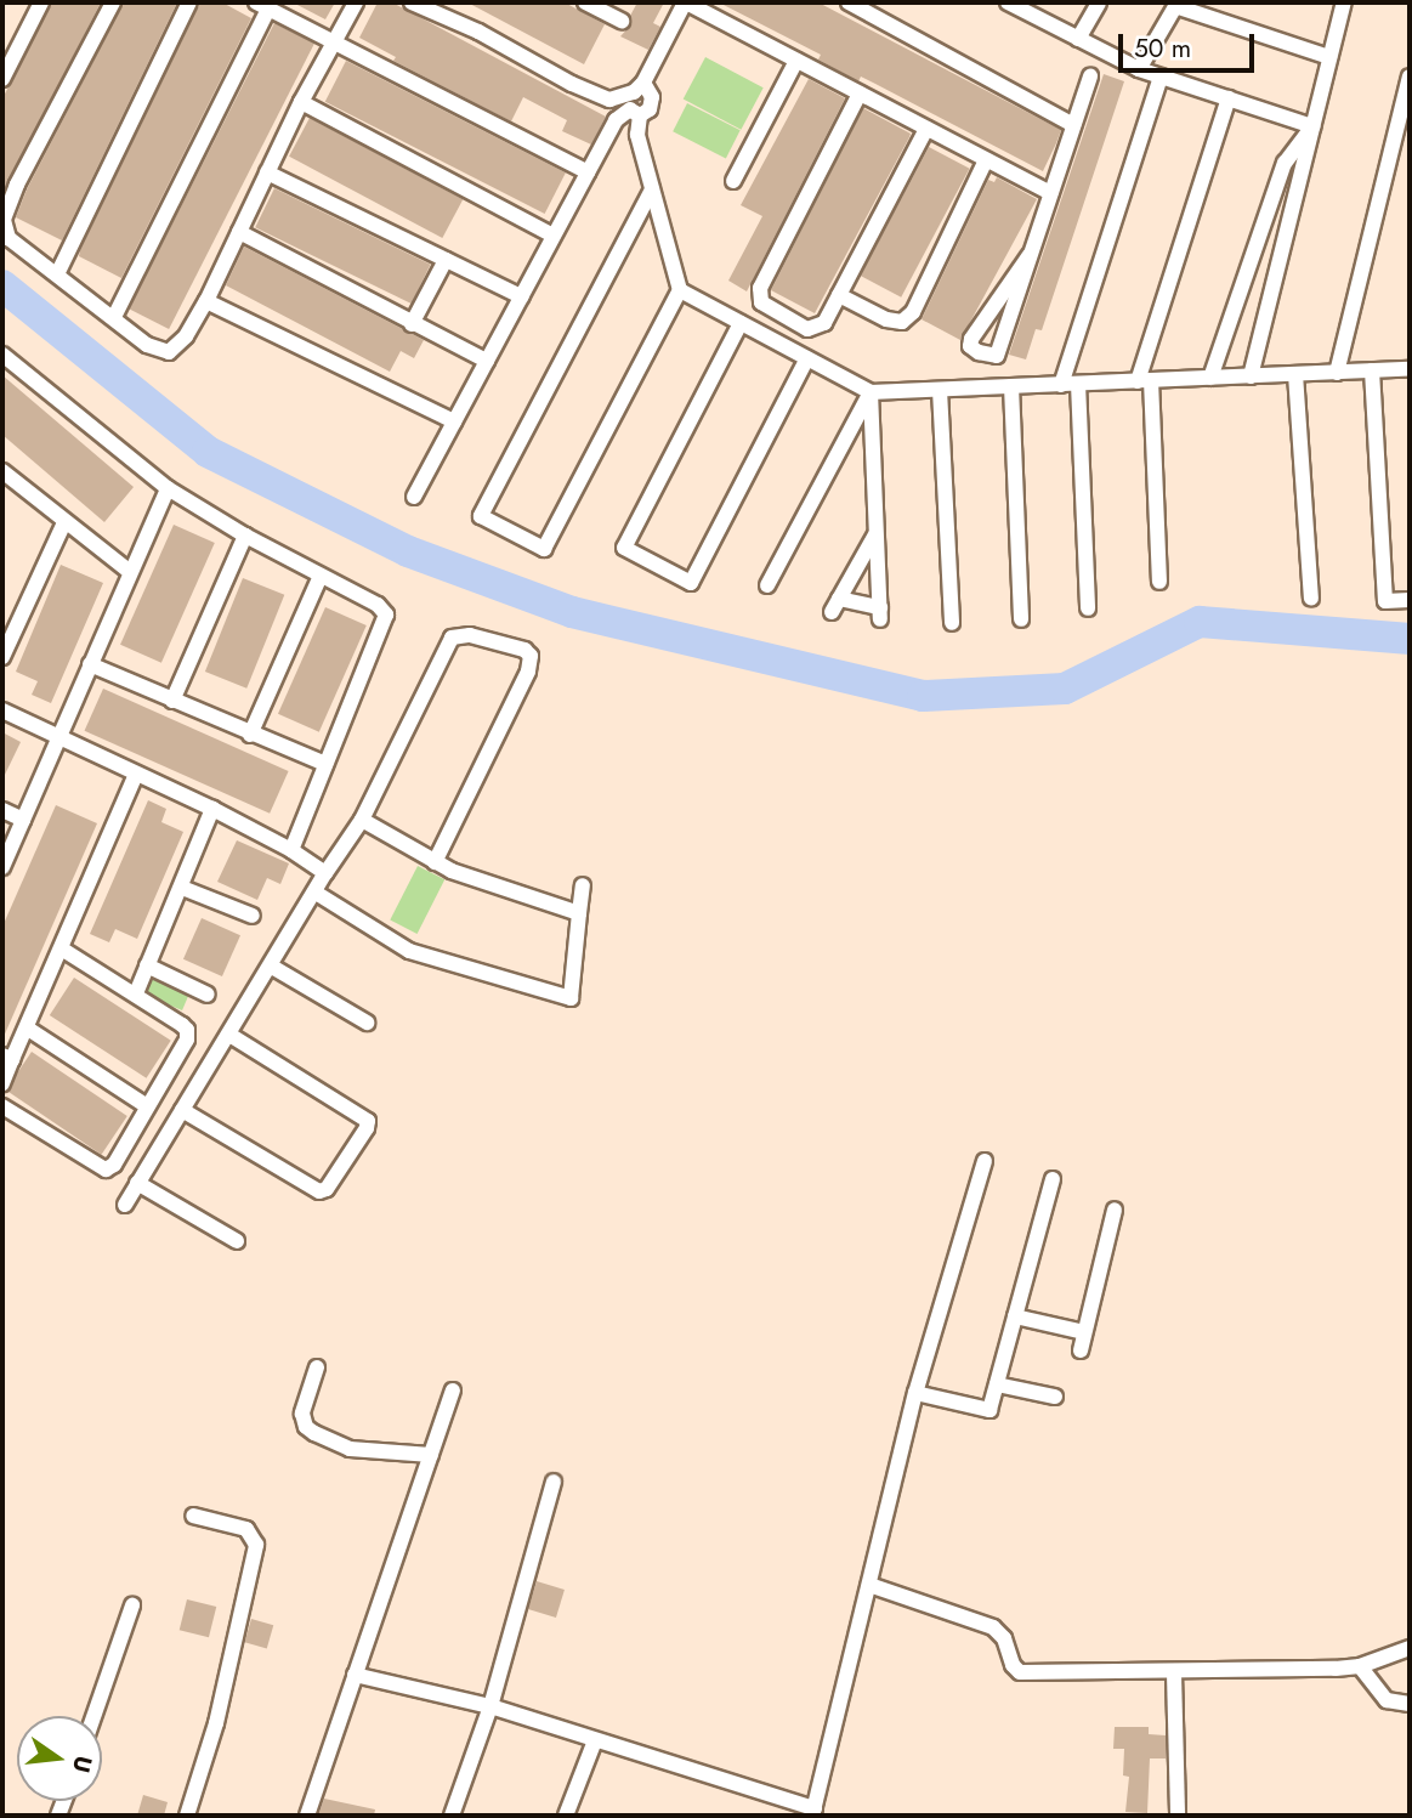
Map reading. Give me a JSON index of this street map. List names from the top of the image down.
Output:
{
  "scale_bar": "50 m",
  "north": "right"
}
